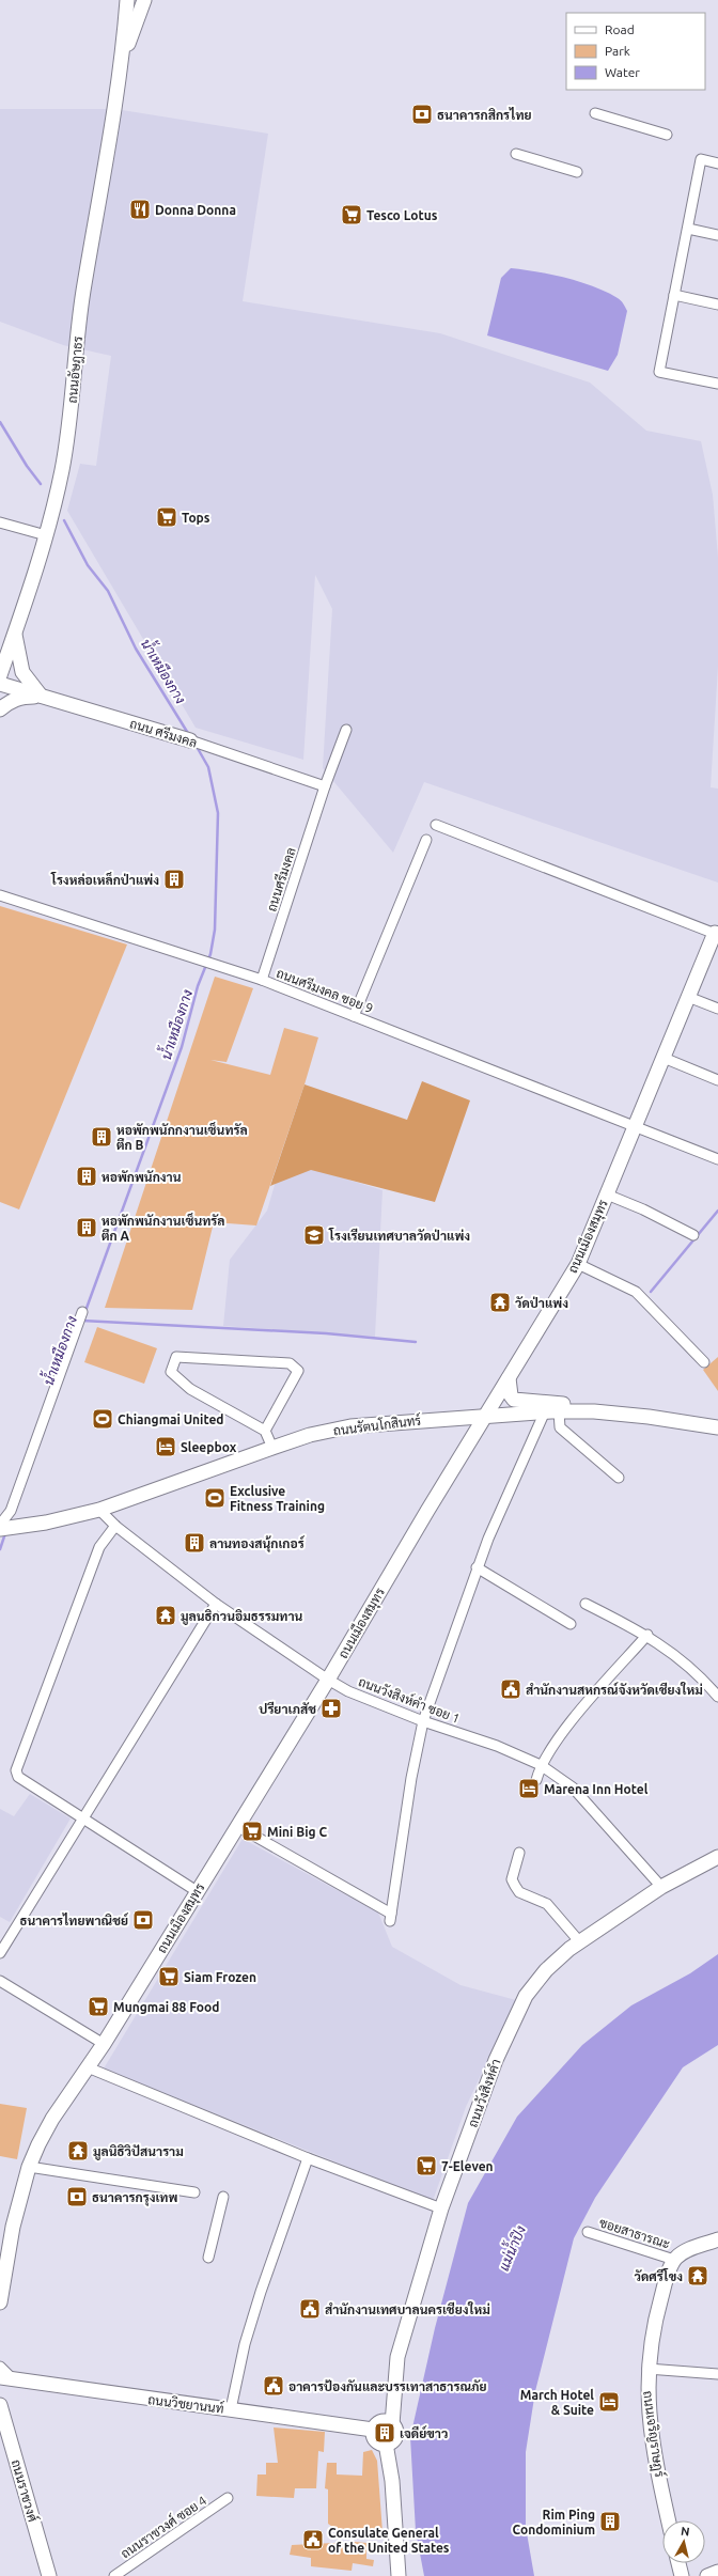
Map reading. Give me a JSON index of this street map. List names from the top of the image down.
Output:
{
  "streets": {
    "street": [
      "ถนนอัษฎาธร",
      "ถนน ศรีมงคล",
      "ถนนศรีมงคล",
      "ถนนศรีมงคล ซอย 9",
      "ถนนเมืองสมุทร",
      "ถนนรัตนโกสินทร์",
      "ถนนวังสิงห์คำ ซอย 1",
      "ถนนวังสิงห์คำ",
      "ซอยสาธารณะ",
      "ถนนวิชยานนท์",
      "ถนนเจริญราษฎร์",
      "ถนนราชวงศ์",
      "ถนนราชวงศ์ ซอย 4"
    ]
  },
  "crossings": [
    ["ถนน ศรีมงคล", "ถนนศรีมงคล"],
    ["ถนนศรีมงคล", "ถนนศรีมงคล ซอย 9"],
    ["ถนนศรีมงคล ซอย 9", "ถนนเมืองสมุทร"],
    ["ถนนเมืองสมุทร", "ถนนรัตนโกสินทร์"],
    ["ถนนเมืองสมุทร", "ถนนวังสิงห์คำ ซอย 1"],
    ["ถนนรัตนโกสินทร์", "ถนนวังสิงห์คำ ซอย 1"],
    ["ถนนวังสิงห์คำ ซอย 1", "ถนนวังสิงห์คำ"],
    ["ถนนวังสิงห์คำ", "ถนนวิชยานนท์"],
    ["ซอยสาธารณะ", "ถนนเจริญราษฎร์"]
  ],
  "water": ["น้ำเหมืองกาง", "แม่น้ำปิง"],
  "places": {
    "bank": ["ธนาคารกสิกรไทย", "ธนาคารไทยพาณิชย์", "ธนาคารกรุงเทพ"],
    "restaurant": ["Donna Donna"],
    "supermarket": [
      "Tesco Lotus",
      "Tops",
      "Mini Big C",
      "Siam Frozen",
      "Mungmai 88 Food",
      "7-Eleven"
    ],
    "building": [
      "โรงหล่อเหล็กป่าแพ่ง",
      "หอพักพนักกงานเซ็นทรัล ตึก B",
      "หอพักพนักงาน",
      "หอพักพนักงานเซ็นทรัล ตึก A",
      "ลานทองสนุ้กเกอร์",
      "เจดีย์ขาว",
      "Rim Ping Condominium"
    ],
    "school or university": ["โรงเรียนเทศบาลวัดป่าแพ่ง"],
    "temple": [
      "วัดป่าแพ่ง",
      "มูลนธิกวนอิมธรรมทาน",
      "มูลนิธิวิปัสนาราม",
      "วัดศรีโขง"
    ],
    "sports": ["Chiangmai United", "Exclusive Fitness Training"],
    "hotel": ["Sleepbox", "Marena Inn Hotel", "March Hotel & Suite"],
    "public building": [
      "สำนักงานสหกรณ์จังหวัดเชียงใหม่",
      "สำนักงานเทศบาลนครเชียงใหม่",
      "อาคารป้องกันและบรรเทาสาธารณภัย",
      "Consulate General of the United States"
    ],
    "pharmacy": ["ปรียาเภสัช"]
  },
  "legend": ["Road", "Park", "Water"],
  "north": "top"
}
